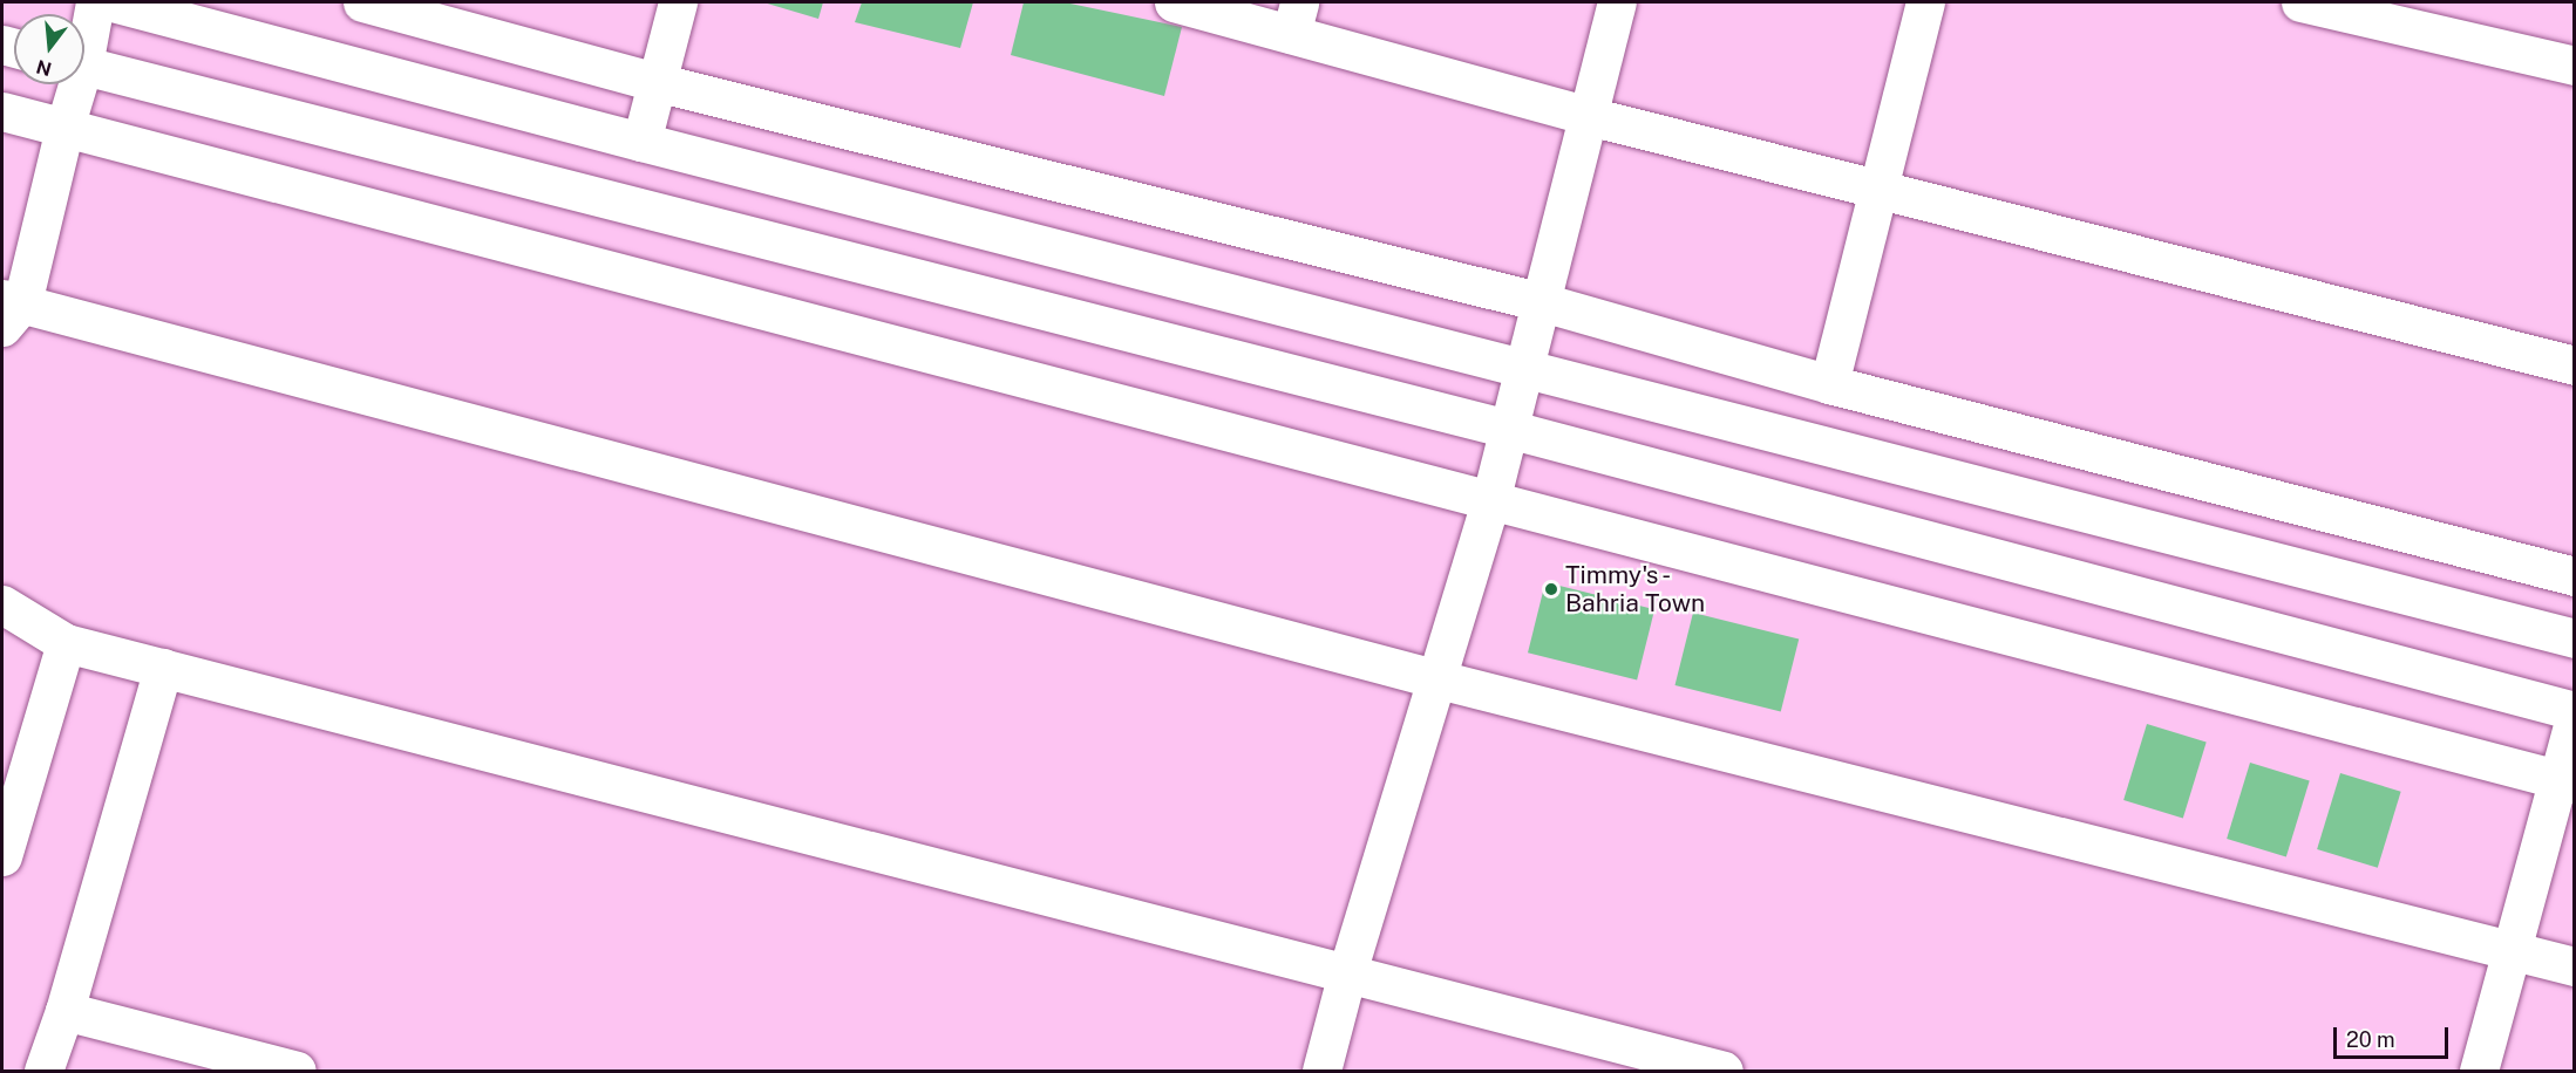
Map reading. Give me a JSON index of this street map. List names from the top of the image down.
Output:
{
  "places": ["Timmy's - Bahria Town"],
  "scale_bar": "20 m",
  "north": "bottom"
}
